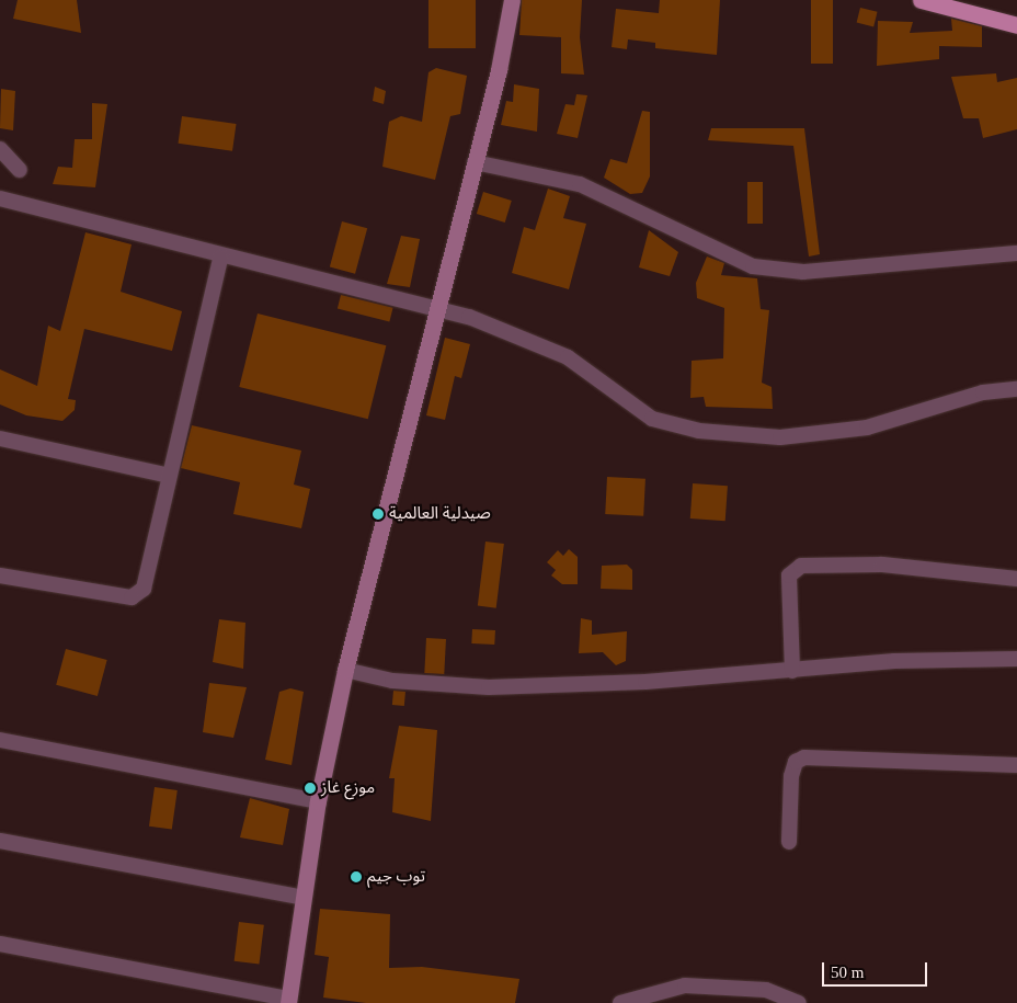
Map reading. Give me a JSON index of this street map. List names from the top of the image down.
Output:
{
  "places": ["صيدلية العالمية", "موزع غاز", "توب جيم"],
  "scale_bar": "50 m"
}
